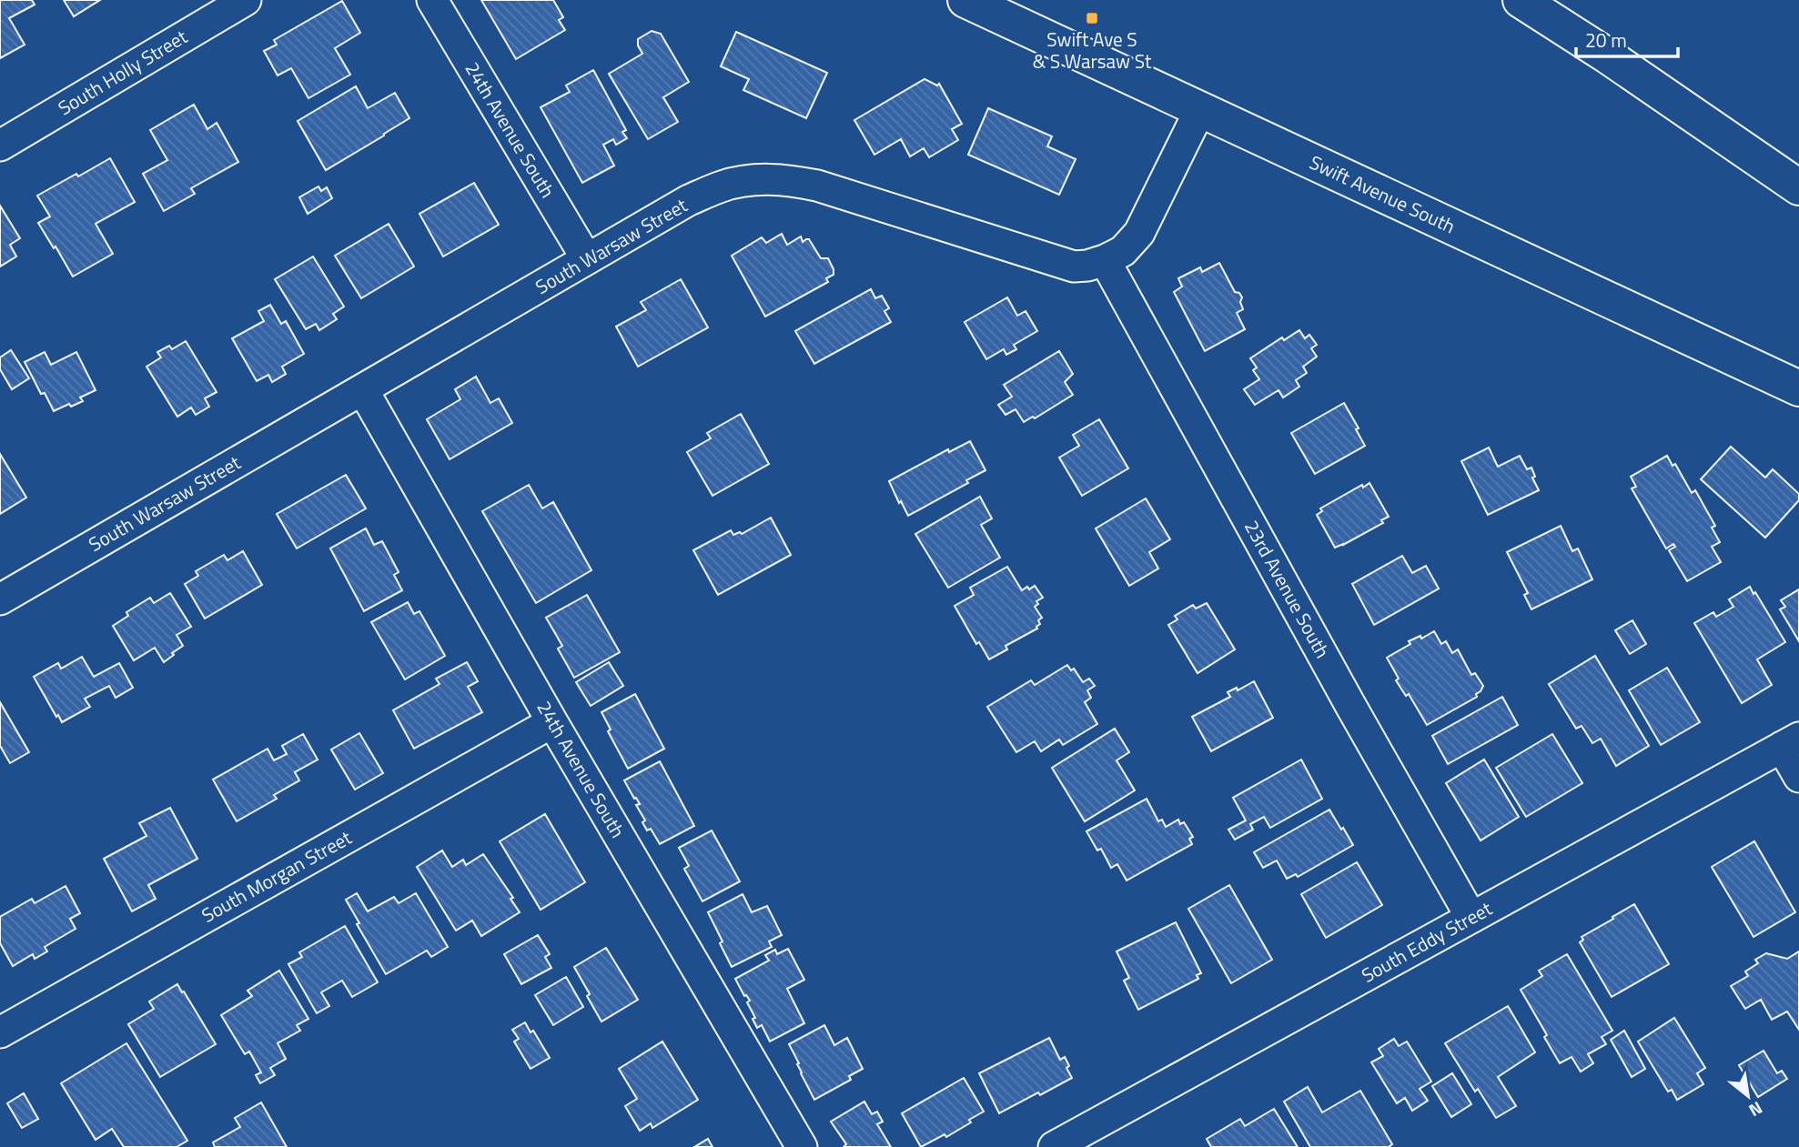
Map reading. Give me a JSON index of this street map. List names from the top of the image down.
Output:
{
  "streets": {
    "main road": ["Swift Avenue South"],
    "street": [
      "South Holly Street",
      "24th Avenue South",
      "South Warsaw Street",
      "23rd Avenue South",
      "South Morgan Street",
      "South Eddy Street"
    ]
  },
  "crossings": [
    ["24th Avenue South", "South Warsaw Street"],
    ["24th Avenue South", "South Morgan Street"],
    ["Swift Avenue South", "South Warsaw Street"],
    ["South Warsaw Street", "23rd Avenue South"],
    ["23rd Avenue South", "South Eddy Street"]
  ],
  "places": {
    "transit": ["Swift Ave S & S Warsaw St"]
  },
  "scale_bar": "20 m",
  "north": "bottom right"
}
